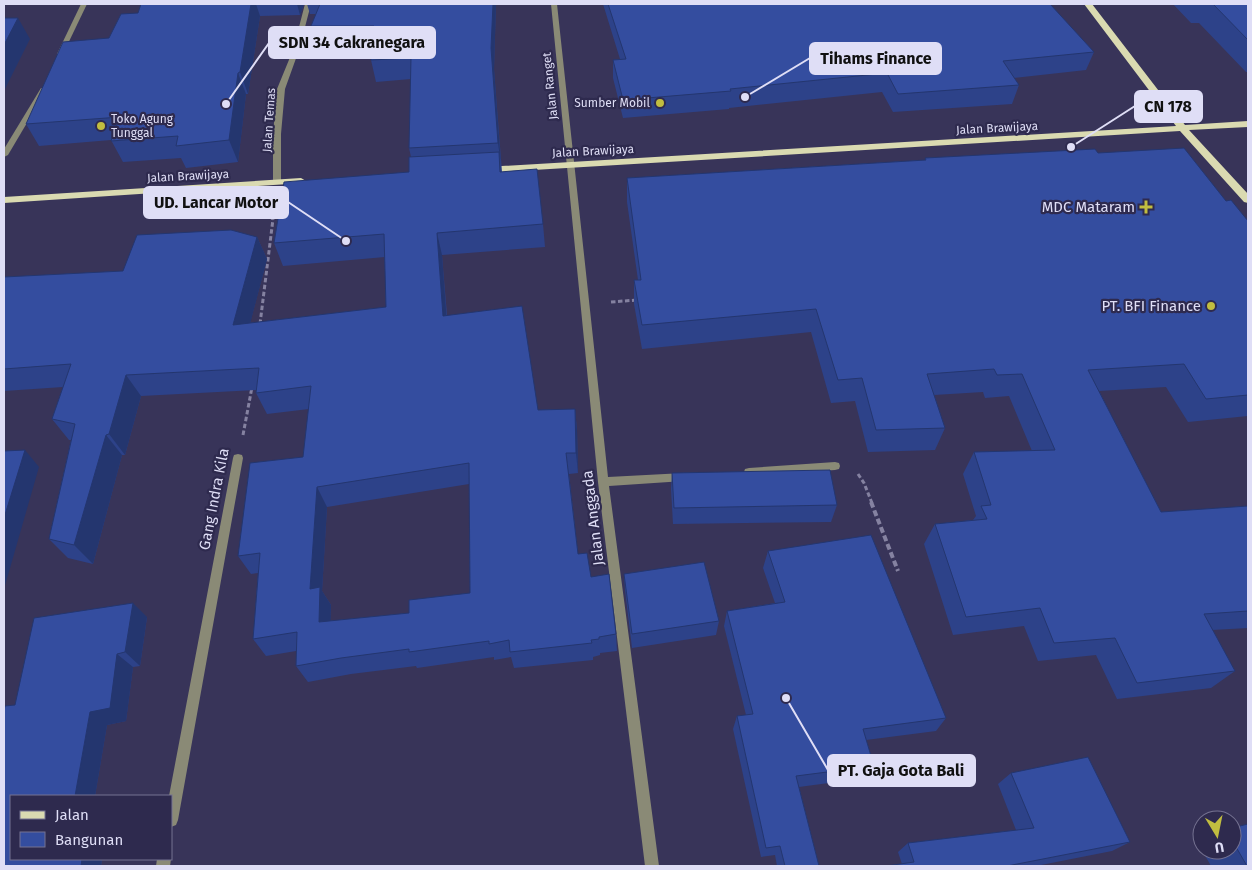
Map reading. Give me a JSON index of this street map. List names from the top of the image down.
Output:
{
  "streets": {
    "main road": ["Jalan Brawijaya"],
    "street": [
      "Jalan Ranget",
      "Jalan Temas",
      "Gang Indra Kila",
      "Jalan Anggada"
    ]
  },
  "crossings": [
    ["Jalan Ranget", "Jalan Brawijaya"],
    ["Jalan Ranget", "Jalan Anggada"],
    ["Jalan Temas", "Jalan Brawijaya"],
    ["Jalan Brawijaya", "Jalan Anggada"]
  ],
  "places": {
    "other": [
      "Tihams Finance",
      "Sumber Mobil",
      "SDN 34 Cakranegara",
      "Toko Agung Tunggal",
      "CN 178",
      "UD. Lancar Motor",
      "PT. BFI Finance",
      "PT. Gaja Gota Bali"
    ],
    "health": ["MDC Mataram"]
  },
  "legend": ["Jalan", "Bangunan"],
  "north": "bottom"
}
